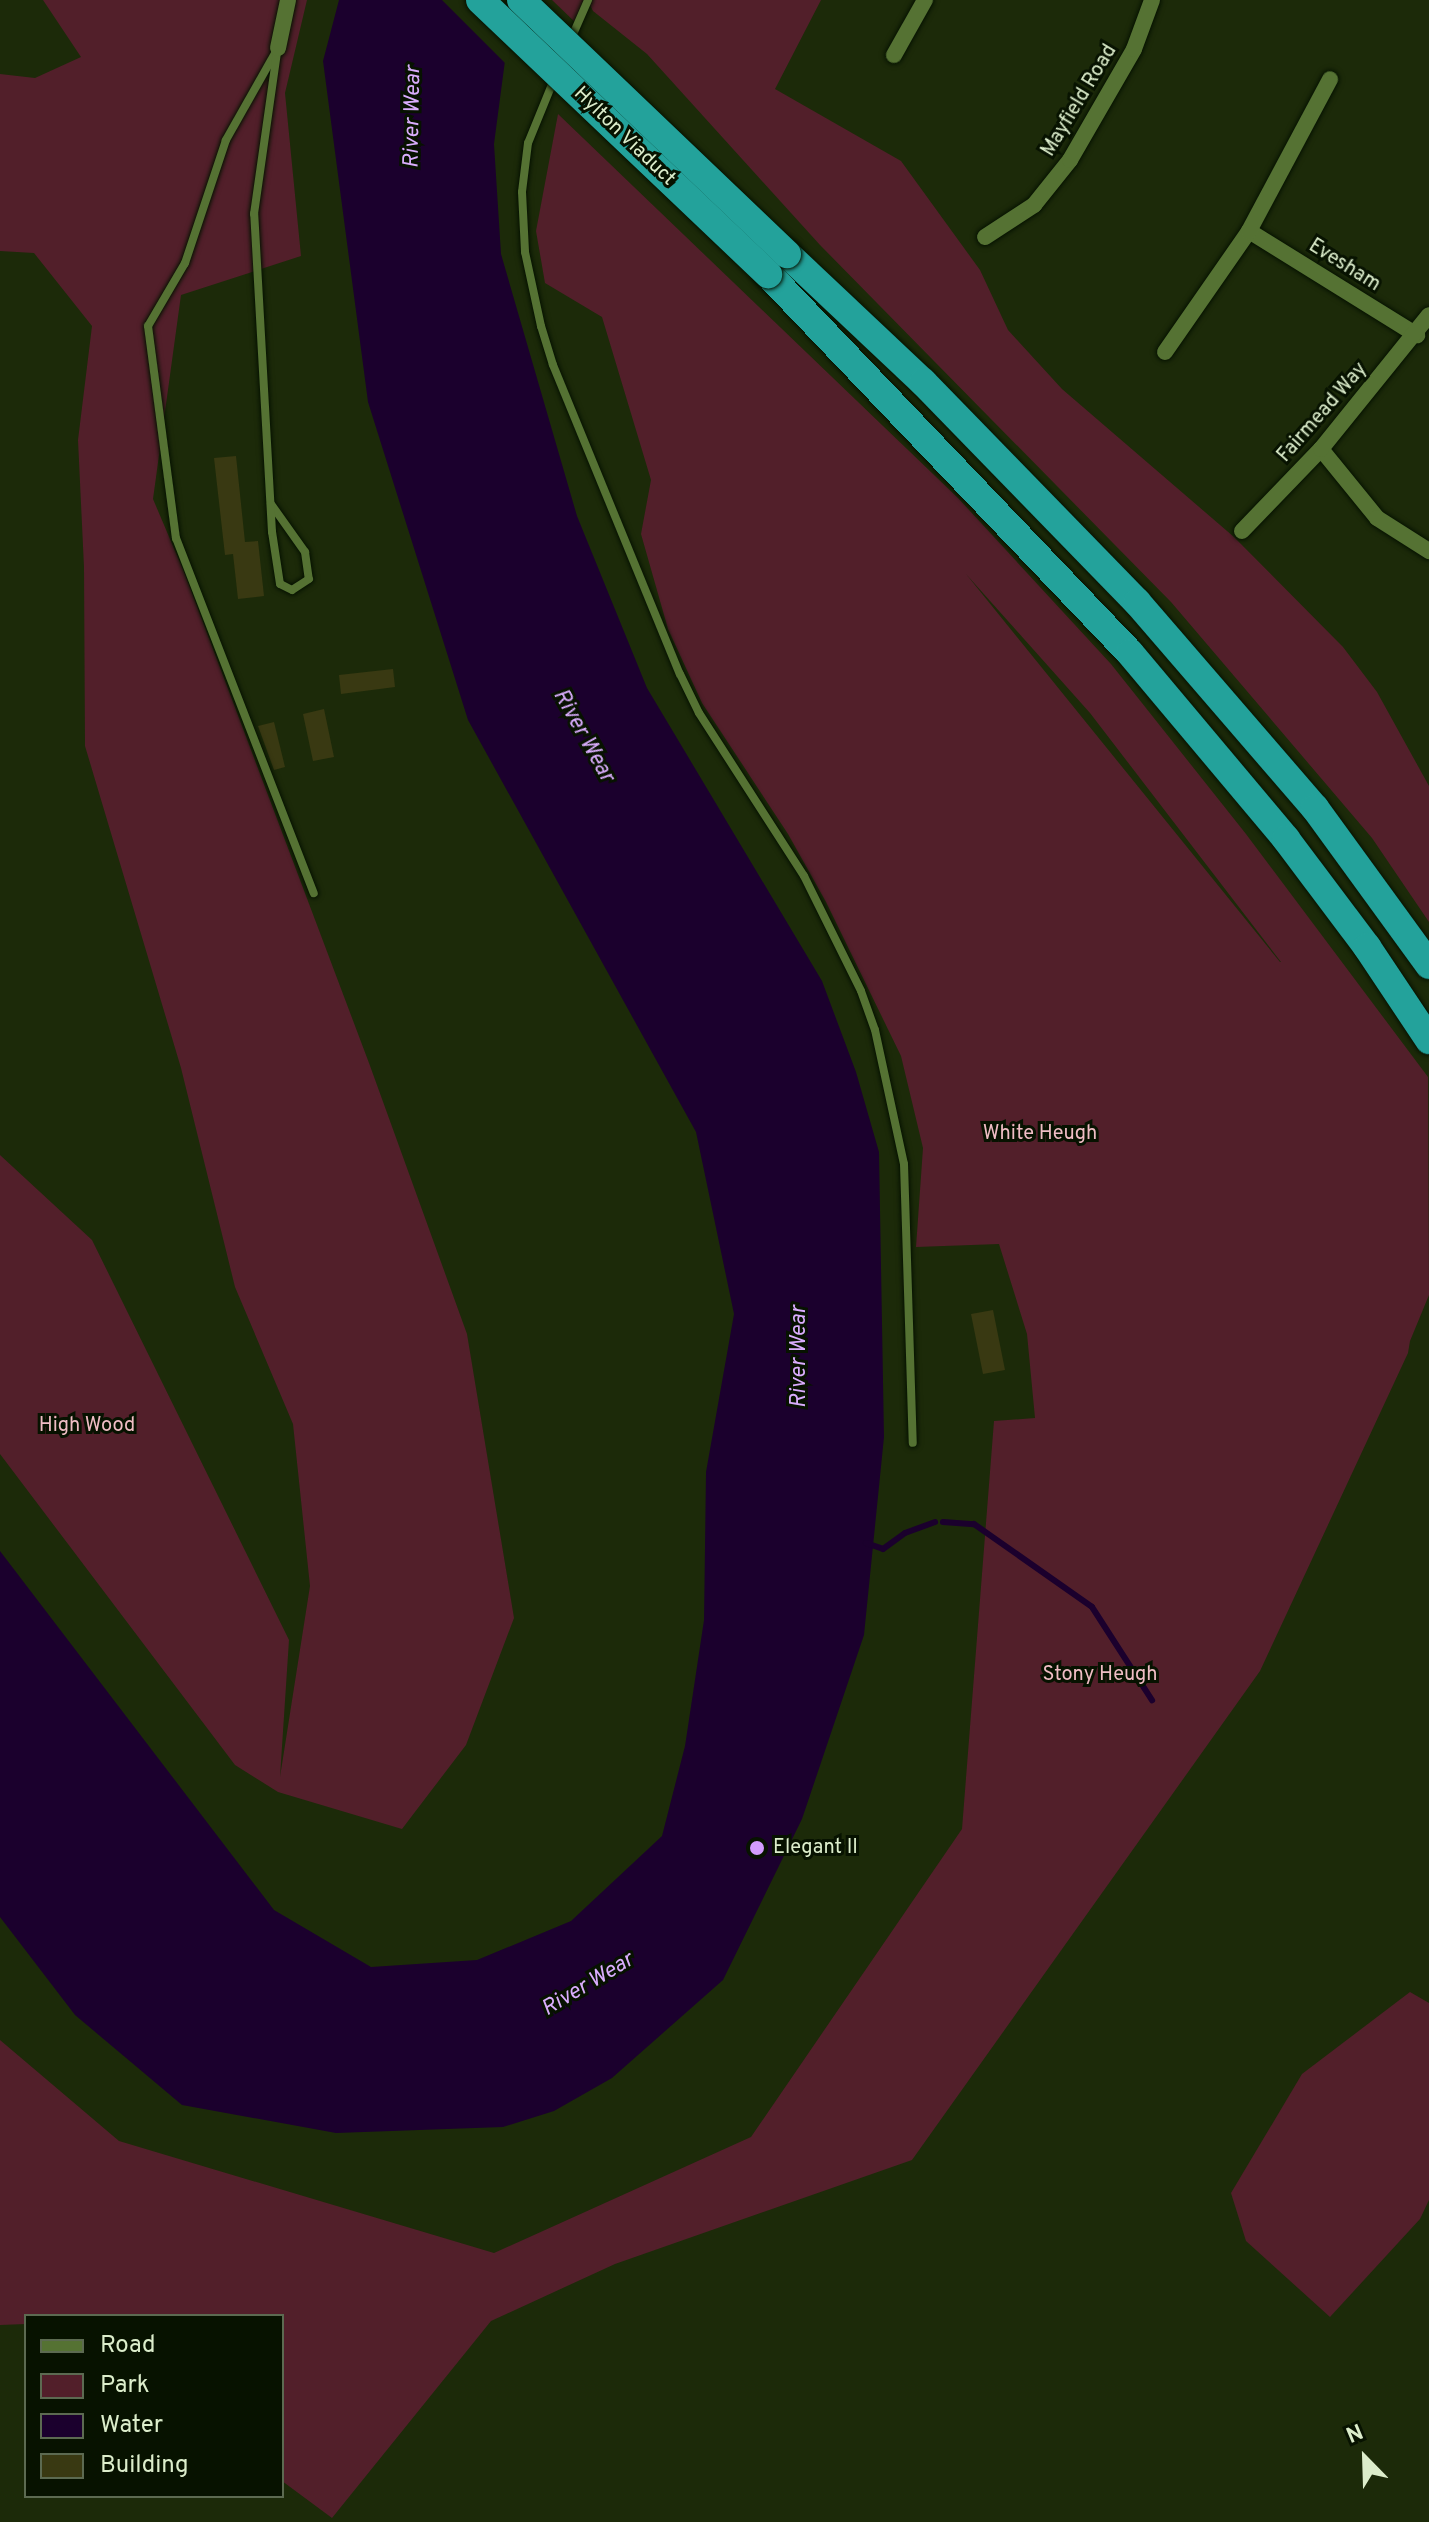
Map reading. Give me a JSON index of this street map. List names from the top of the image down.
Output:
{
  "streets": {
    "highway": ["Hylton Viaduct"],
    "street": ["Mayfield Road", "Evesham", "Fairmead Way"]
  },
  "crossings": [
    ["Evesham", "Fairmead Way"]
  ],
  "water": ["River Wear"],
  "parks": ["White Heugh", "High Wood", "Stony Heugh"],
  "places": ["Elegant II"],
  "legend": [
    "Road",
    "Park",
    "Water",
    "Building"
  ],
  "north": "top left"
}
